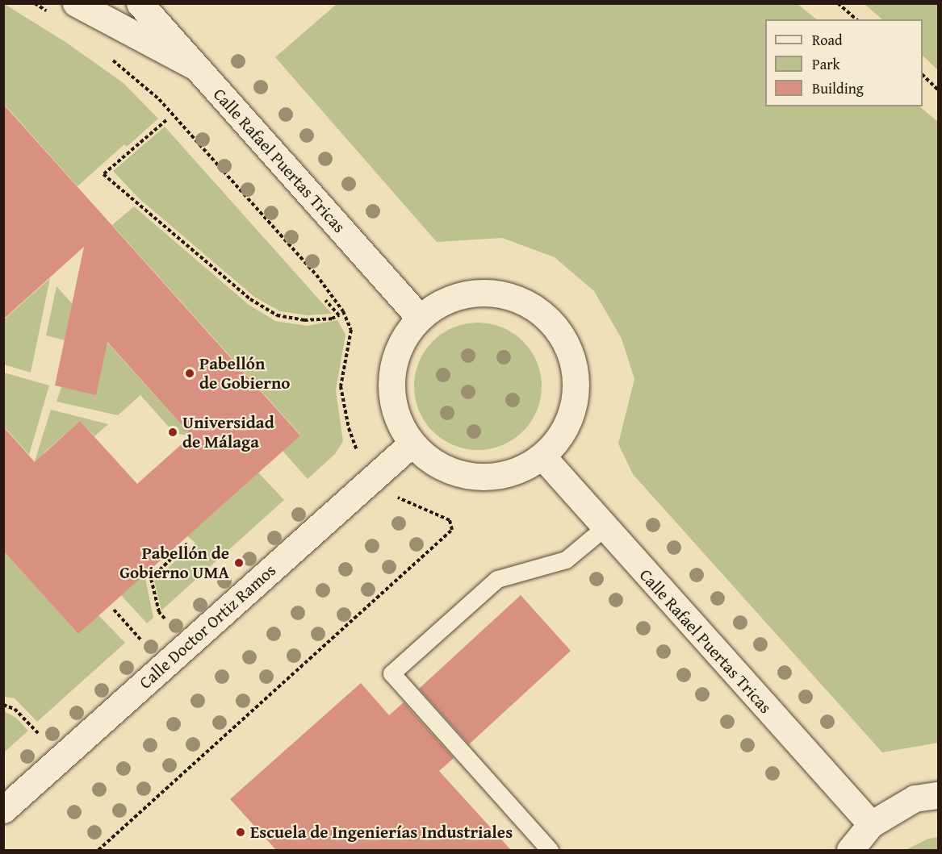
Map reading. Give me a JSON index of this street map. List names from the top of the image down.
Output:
{
  "streets": {
    "street": ["Calle Rafael Puertas Tricas", "Calle Doctor Ortiz Ramos"]
  },
  "places": [
    "Pabellón de Gobierno",
    "Universidad de Málaga",
    "Pabellón de Gobierno UMA",
    "Escuela de Ingenierías Industriales"
  ],
  "legend": ["Road", "Park", "Building"]
}
